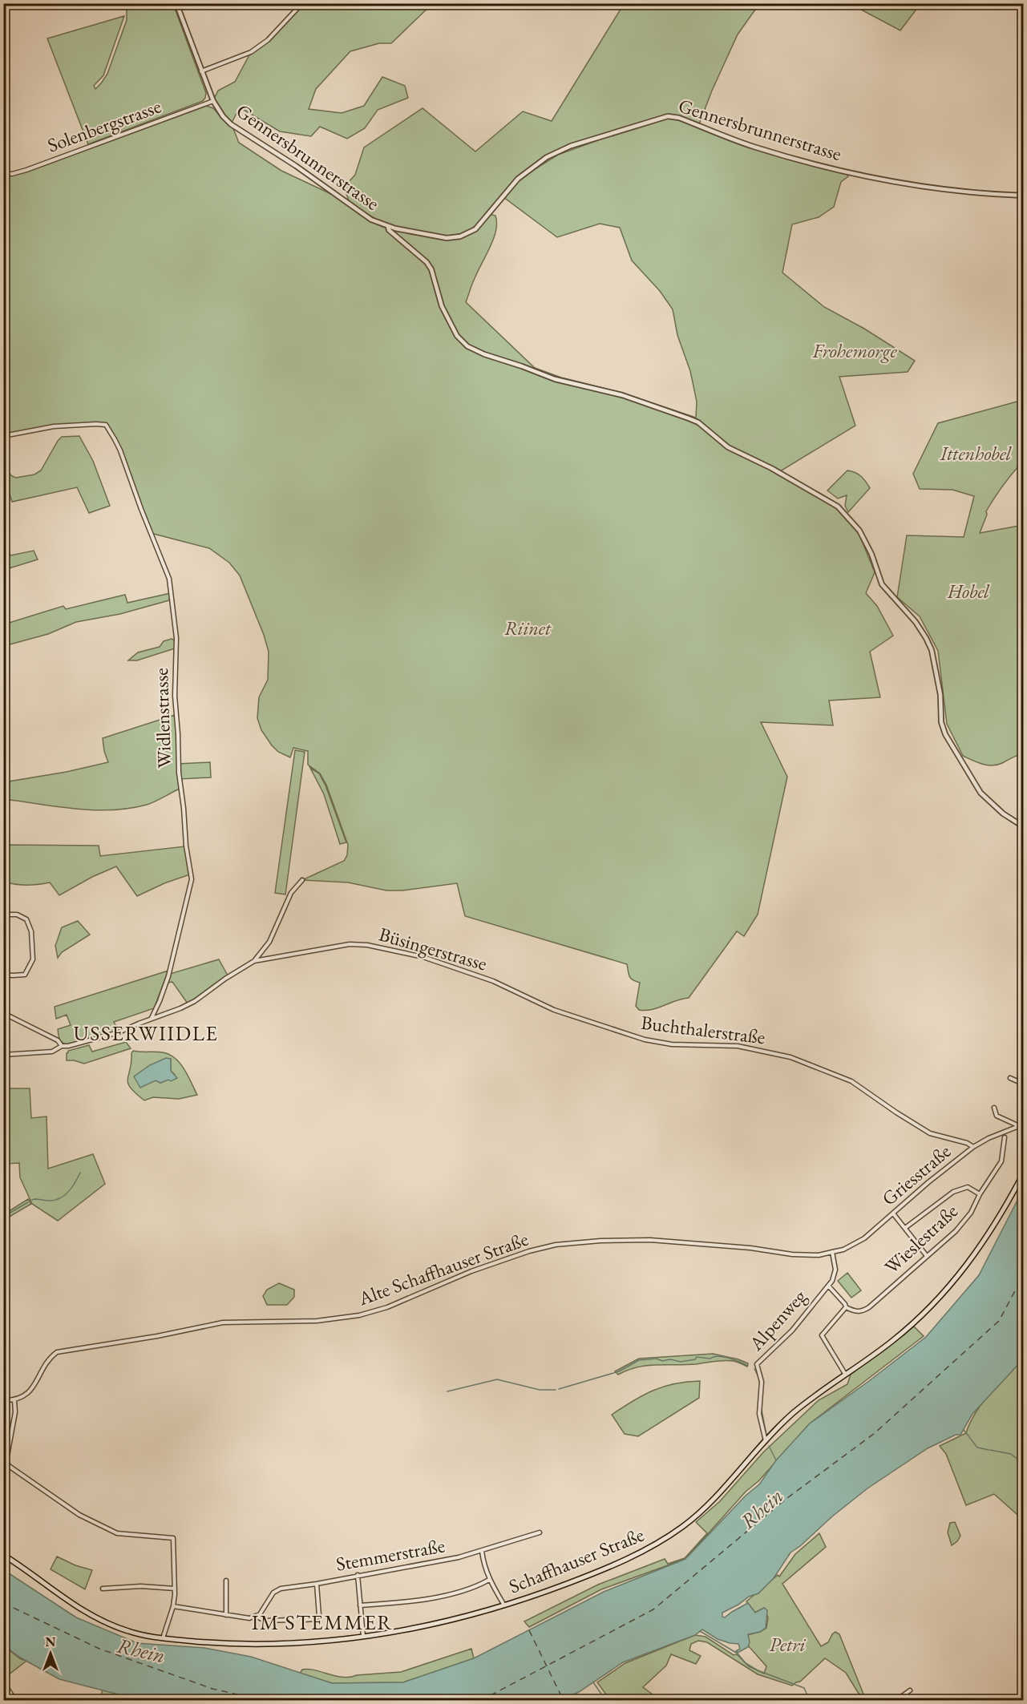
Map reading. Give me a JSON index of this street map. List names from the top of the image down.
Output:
{
  "streets": {
    "main road": ["Schaffhauser Straße"],
    "street": [
      "Solenbergstrasse",
      "Gennersbrunnerstrasse",
      "Widlenstrasse",
      "Büsingerstrasse",
      "Buchthalerstraße",
      "Griesstraße",
      "Wieslestraße",
      "Alte Schaffhauser Straße",
      "Alpenweg",
      "Stemmerstraße"
    ]
  },
  "crossings": [
    ["Solenbergstrasse", "Gennersbrunnerstrasse"],
    ["Widlenstrasse", "Büsingerstrasse"],
    ["Büsingerstrasse", "Buchthalerstraße"],
    ["Buchthalerstraße", "Griesstraße"],
    ["Griesstraße", "Alte Schaffhauser Straße"],
    ["Griesstraße", "Alpenweg"],
    ["Alte Schaffhauser Straße", "Alpenweg"],
    ["Alpenweg", "Schaffhauser Straße"]
  ],
  "districts": ["USSERWIIDLE", "IM STEMMER"],
  "water": ["Rhein"],
  "parks": [
    "Frohemorge",
    "Ittenhobel",
    "Hobel",
    "Riinet",
    "Petri"
  ],
  "north": "top"
}
